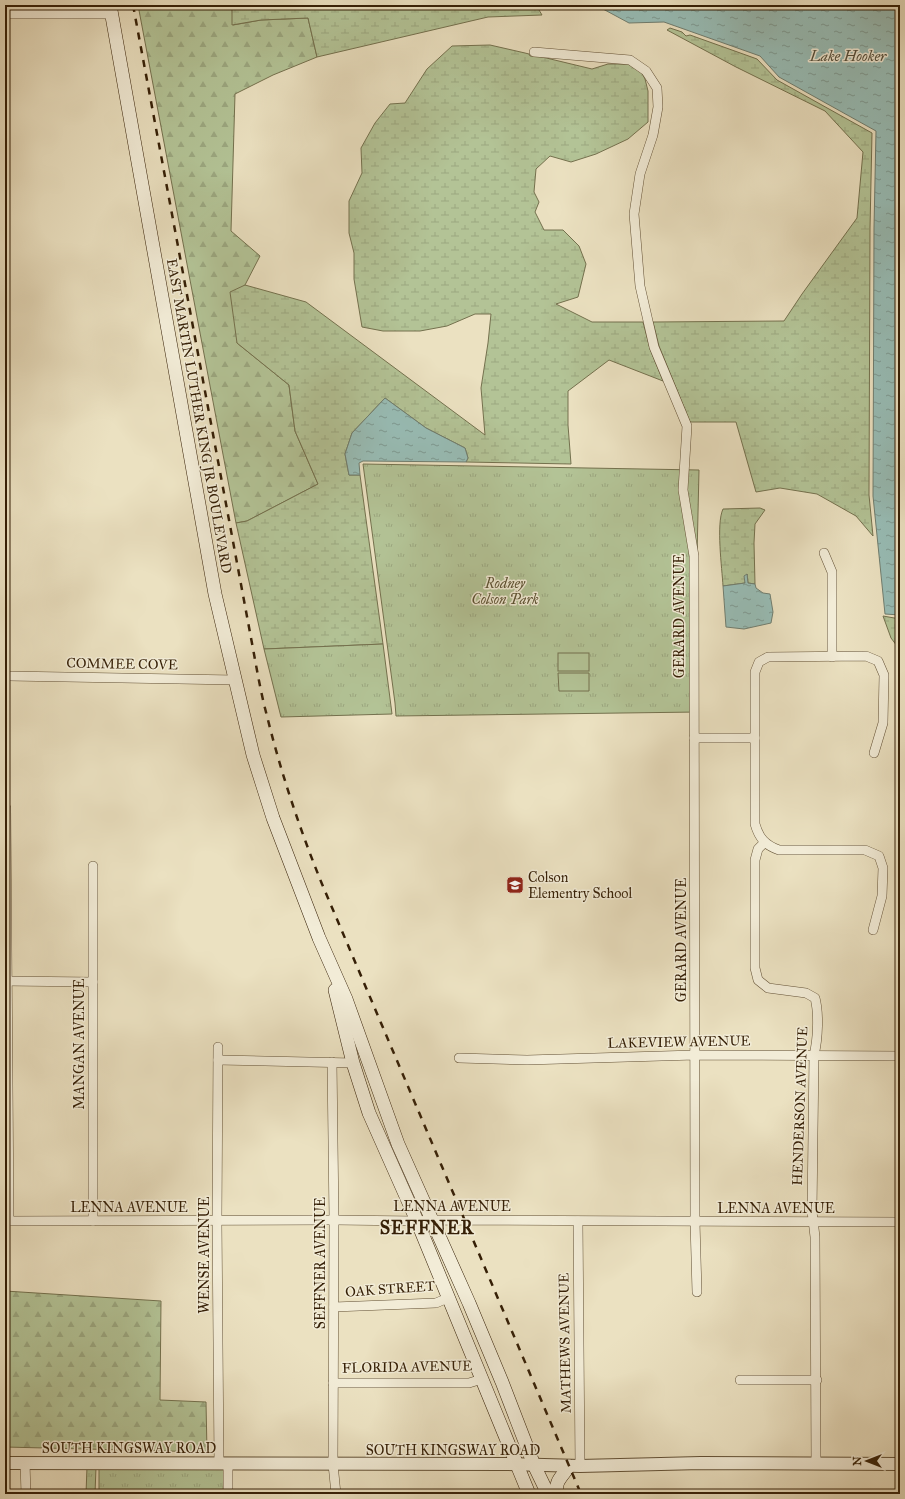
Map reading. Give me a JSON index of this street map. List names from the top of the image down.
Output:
{
  "streets": {
    "main road": ["EAST MARTIN LUTHER KING JR BOULEVARD"],
    "street": [
      "GERARD AVENUE",
      "COMMEE COVE",
      "LAKEVIEW AVENUE",
      "MANGAN AVENUE",
      "HENDERSON AVENUE",
      "LENNA AVENUE",
      "WENSE AVENUE",
      "SEFFNER AVENUE",
      "OAK STREET",
      "MATHEWS AVENUE",
      "FLORIDA AVENUE",
      "SOUTH KINGSWAY ROAD"
    ]
  },
  "crossings": [
    ["EAST MARTIN LUTHER KING JR BOULEVARD", "COMMEE COVE"],
    ["GERARD AVENUE", "LAKEVIEW AVENUE"],
    ["GERARD AVENUE", "LENNA AVENUE"],
    ["LAKEVIEW AVENUE", "HENDERSON AVENUE"],
    ["MANGAN AVENUE", "LENNA AVENUE"],
    ["HENDERSON AVENUE", "LENNA AVENUE"],
    ["HENDERSON AVENUE", "SOUTH KINGSWAY ROAD"],
    ["LENNA AVENUE", "WENSE AVENUE"],
    ["LENNA AVENUE", "SEFFNER AVENUE"],
    ["LENNA AVENUE", "MATHEWS AVENUE"],
    ["WENSE AVENUE", "SOUTH KINGSWAY ROAD"],
    ["SEFFNER AVENUE", "OAK STREET"],
    ["SEFFNER AVENUE", "FLORIDA AVENUE"],
    ["SEFFNER AVENUE", "SOUTH KINGSWAY ROAD"],
    ["MATHEWS AVENUE", "SOUTH KINGSWAY ROAD"]
  ],
  "districts": ["SEFFNER"],
  "water": ["Lake Hooker"],
  "parks": ["Rodney Colson Park"],
  "places": {
    "school or university": ["Colson Elementry School"]
  },
  "north": "left"
}
